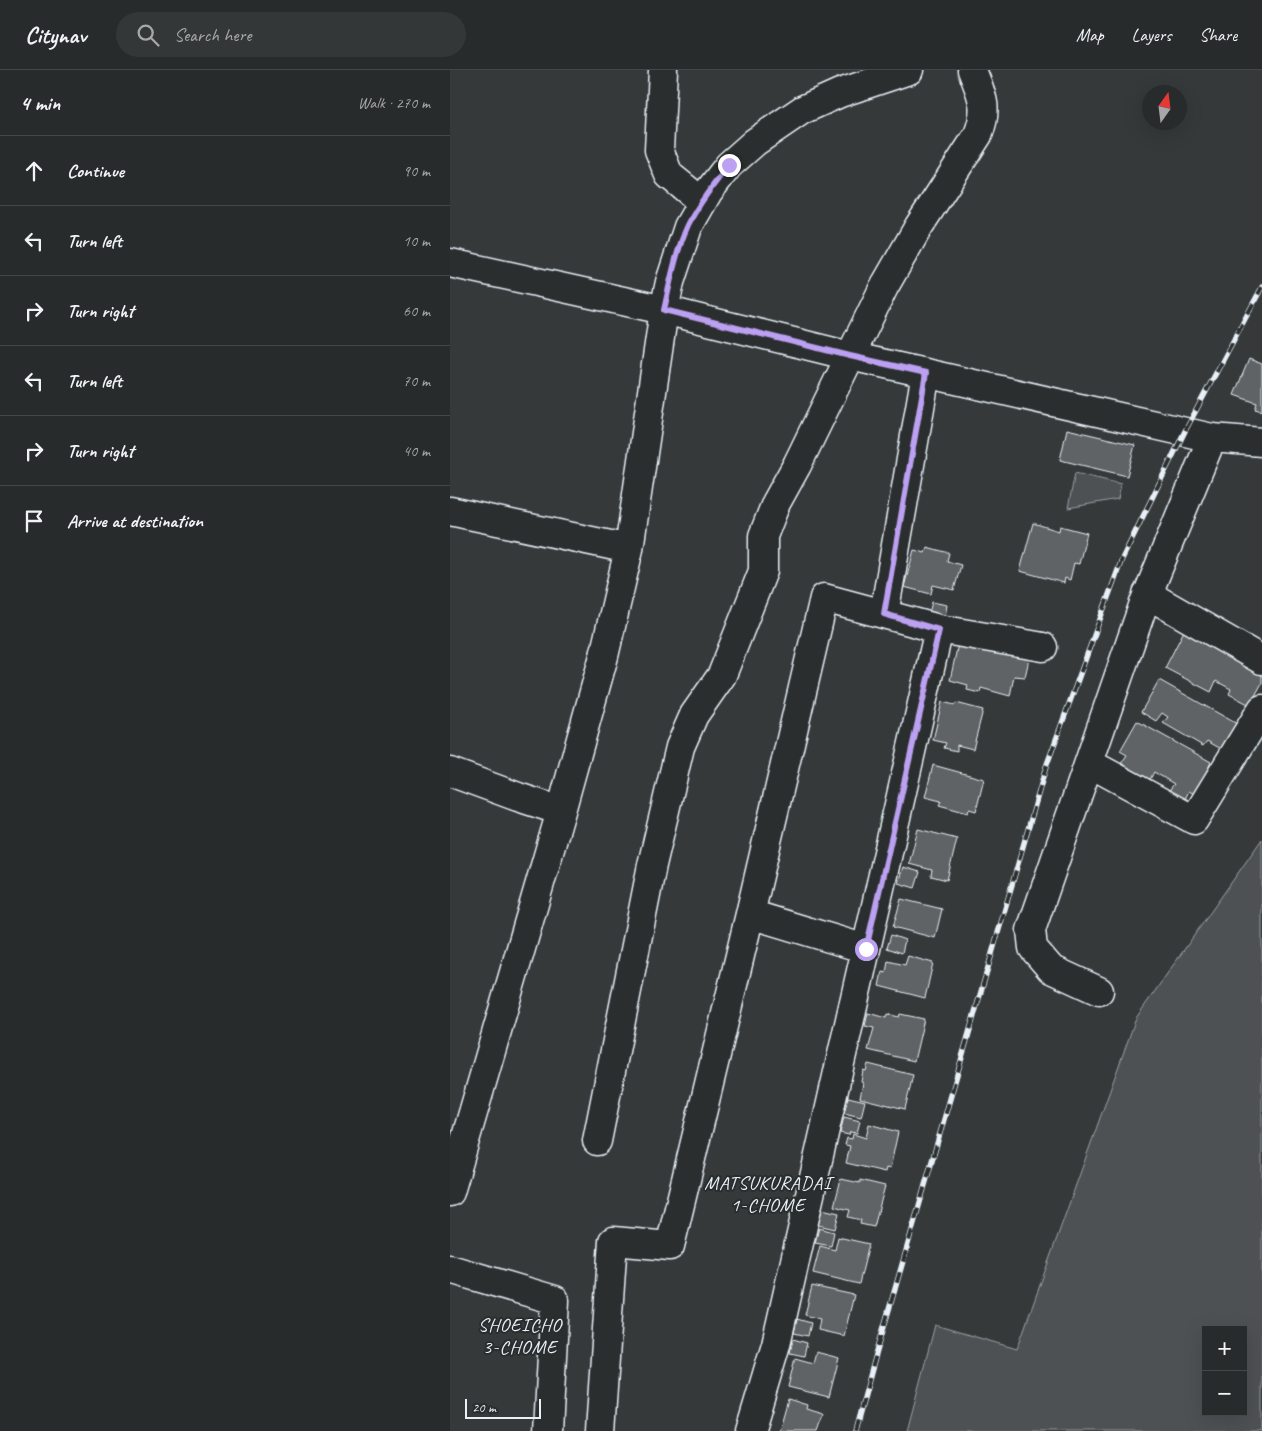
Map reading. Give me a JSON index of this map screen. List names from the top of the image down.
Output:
{
  "districts": ["MATSUKURADAI 1-CHOME", "SHOEICHO 3-CHOME"],
  "scale_bar": "20 m",
  "north": "top",
  "page": {
    "header": "Citynav",
    "search": "Search here",
    "nav": ["Map", "Layers", "Share"],
    "heading": ["4 min", "Walk · 270 m"],
    "list": [
      ["Continue", "90 m"],
      ["Turn left", "10 m"],
      ["Turn right", "60 m"],
      ["Turn left", "70 m"],
      ["Turn right", "40 m"],
      "Arrive at destination"
    ],
    "map_buttons": ["+", "−"],
    "scale": "20 m"
  }
}
